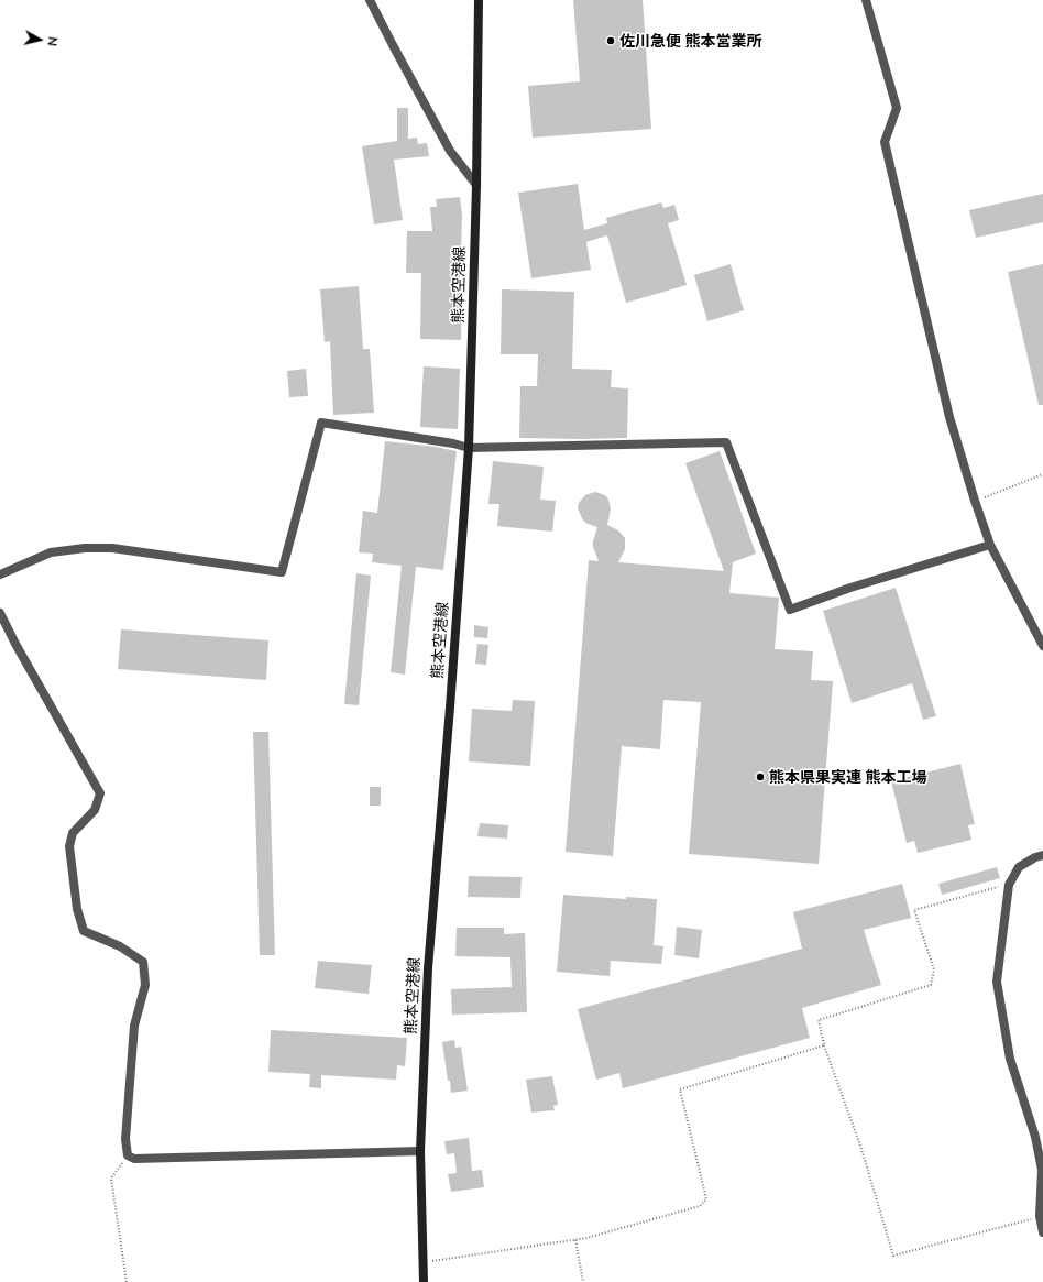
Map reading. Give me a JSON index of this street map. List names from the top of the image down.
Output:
{
  "streets": {
    "main road": ["熊本空港線"]
  },
  "places": ["佐川急便 熊本営業所", "熊本県果実連 熊本工場"],
  "north": "right"
}
